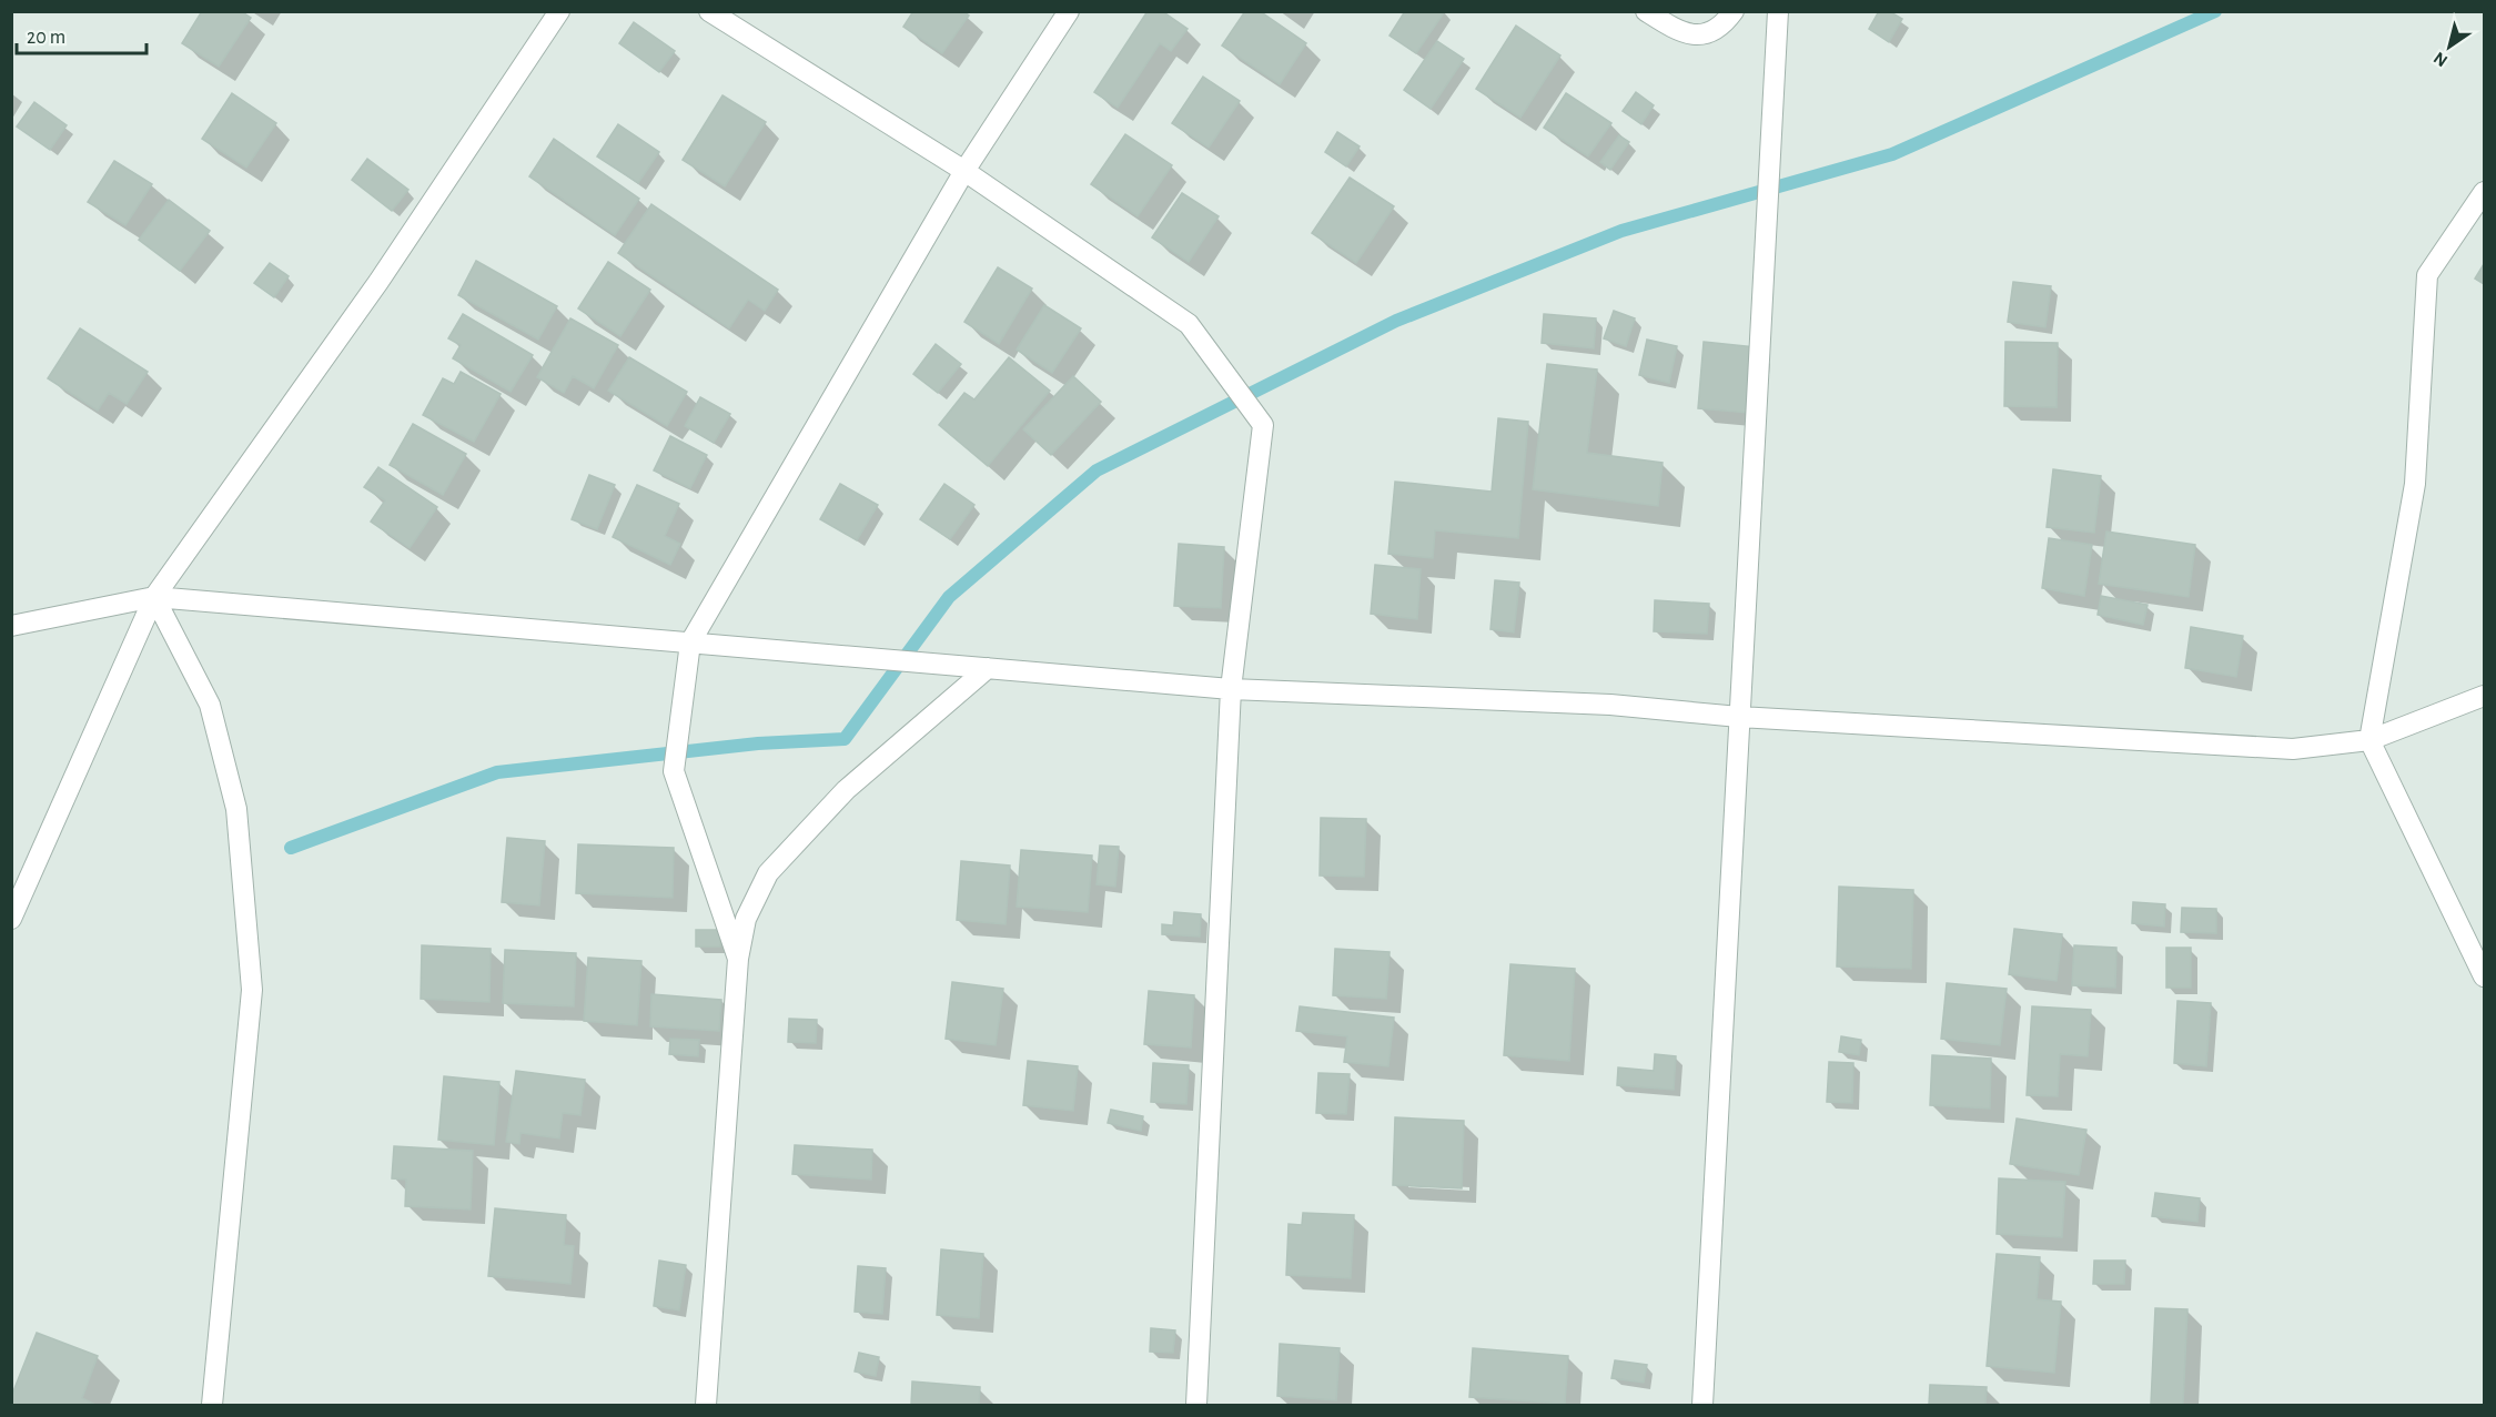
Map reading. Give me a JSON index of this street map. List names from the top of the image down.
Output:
{
  "scale_bar": "20 m",
  "north": "bottom left"
}
